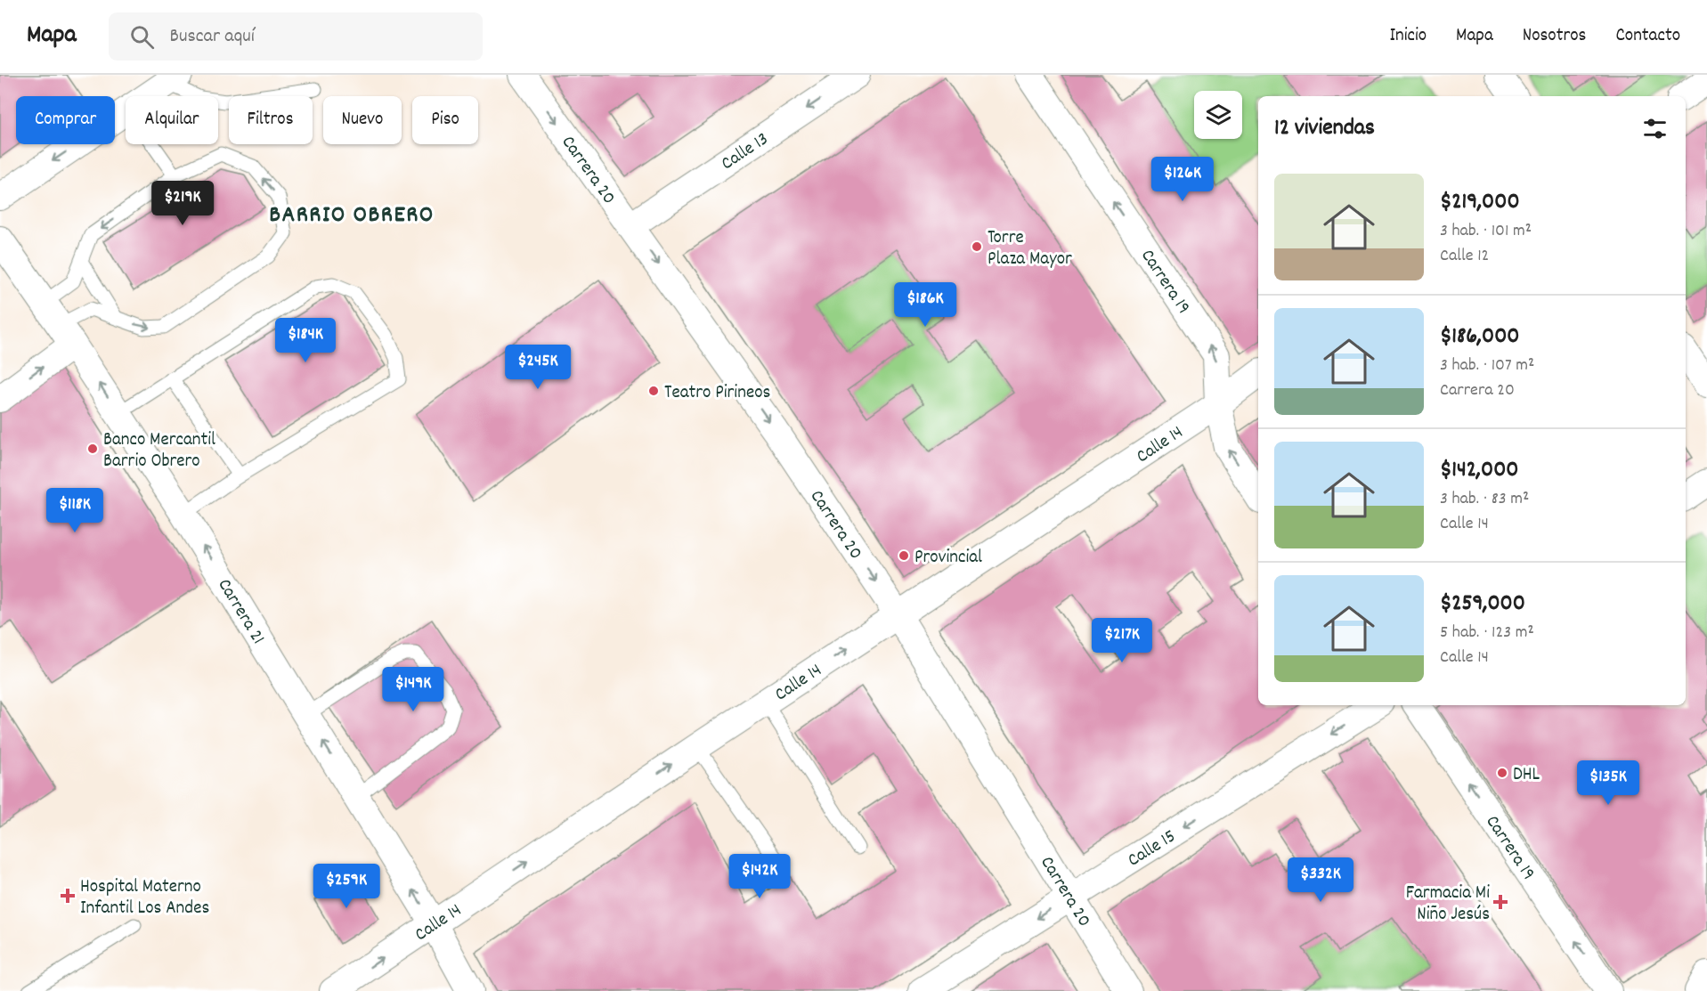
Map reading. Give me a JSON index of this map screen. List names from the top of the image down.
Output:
{
  "streets": {
    "street": [
      "Calle 13",
      "Carrera 20",
      "Carrera 19",
      "Calle 14",
      "Carrera 21",
      "Calle 15"
    ]
  },
  "crossings": [
    ["Calle 13", "Carrera 20"],
    ["Carrera 20", "Calle 14"],
    ["Carrera 20", "Calle 15"],
    ["Carrera 19", "Calle 14"],
    ["Calle 14", "Carrera 21"]
  ],
  "one_way": [
    "Calle 13",
    "Carrera 20",
    "Carrera 19",
    "Calle 14",
    "Carrera 21",
    "Calle 15"
  ],
  "districts": ["BARRIO OBRERO"],
  "places": {
    "other": [
      "Torre Plaza Mayor",
      "Teatro Pirineos",
      "Banco Mercantil Barrio Obrero",
      "Provincial",
      "DHL"
    ],
    "health": ["Hospital Materno Infantil Los Andes", "Farmacia Mi Niño Jesús"]
  },
  "page": {
    "header": "Mapa",
    "search": "Buscar aquí",
    "nav": [
      "Inicio",
      "Mapa",
      "Nosotros",
      "Contacto"
    ],
    "chip": [
      "Comprar",
      "Alquilar",
      "Filtros",
      "Nuevo",
      "Piso"
    ],
    "heading": "12 viviendas",
    "price": [
      "$126K",
      "$219K",
      "$186K",
      "$184K",
      "$245K",
      "$118K",
      "$217K",
      "$149K",
      "$135K",
      "$142K",
      "$332K",
      "$259K"
    ],
    "list": [
      {
        "name": "$219,000",
        "note": "3 hab. · 101 m² · Calle 12"
      },
      {
        "name": "$186,000",
        "note": "3 hab. · 107 m² · Carrera 20"
      },
      {
        "name": "$142,000",
        "note": "3 hab. · 83 m² · Calle 14"
      },
      {
        "name": "$259,000",
        "note": "5 hab. · 123 m² · Calle 14"
      }
    ]
  }
}
